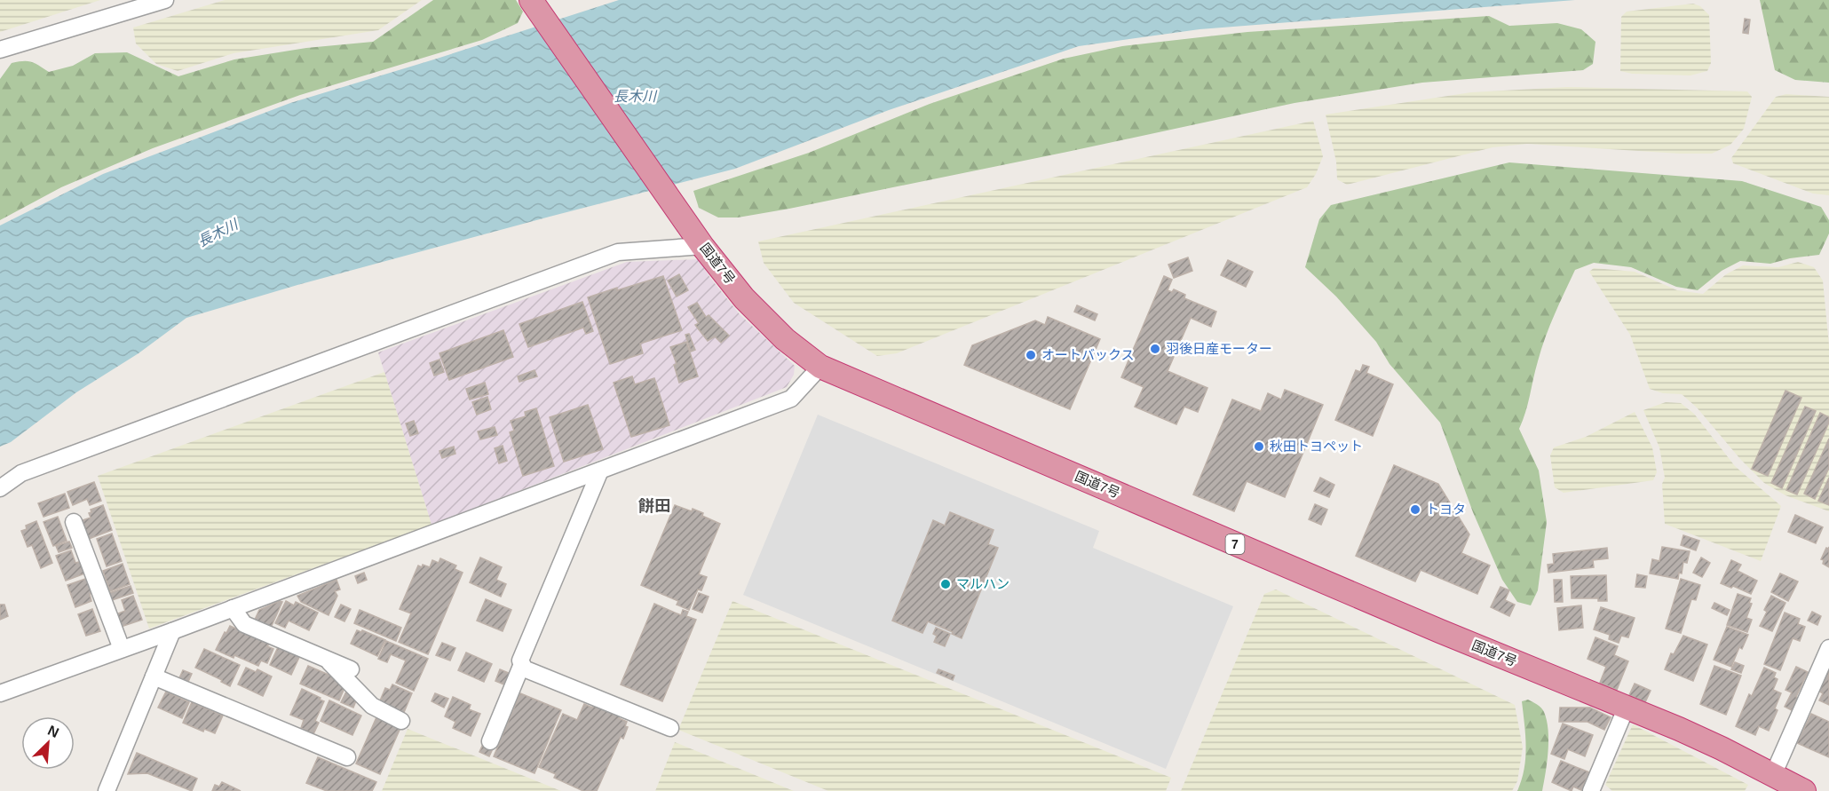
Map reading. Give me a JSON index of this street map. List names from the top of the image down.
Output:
{
  "streets": {
    "highway": ["国道7号", "7"]
  },
  "districts": ["餅田"],
  "water": ["長木川"],
  "places": [
    "羽後日産モーター",
    "オートバックス",
    "秋田トヨペット",
    "トヨタ",
    "マルハン"
  ],
  "north": "top right"
}
